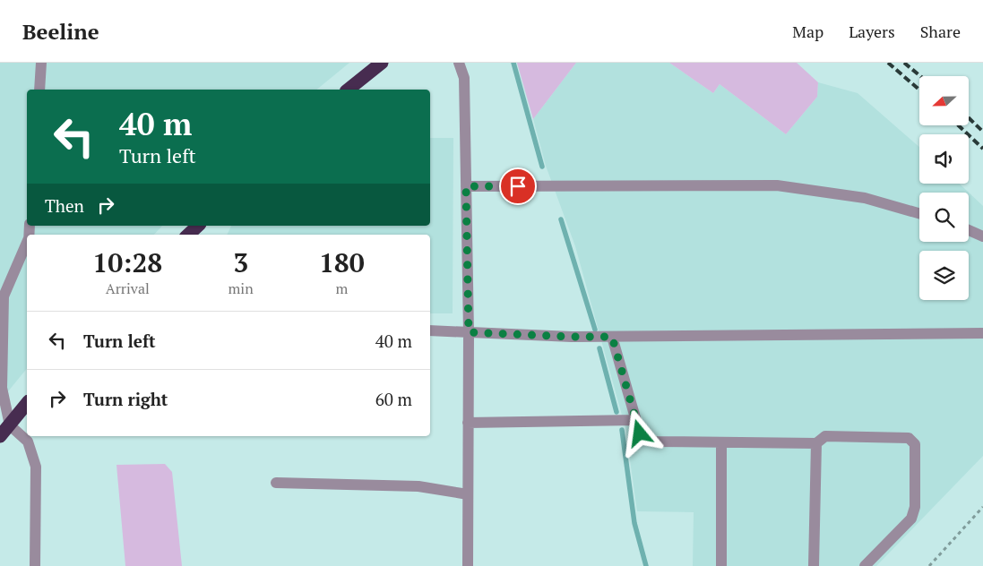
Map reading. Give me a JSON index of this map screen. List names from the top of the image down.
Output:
{
  "north": "left",
  "page": {
    "header": "Beeline",
    "nav": ["Map", "Layers", "Share"],
    "turn": ["40 m", "Turn left"],
    "then": "Then",
    "eta": [
      "10:28",
      "Arrival",
      "3",
      "min",
      "180",
      "m"
    ],
    "list": [
      {
        "name": "Turn left",
        "value": "40 m"
      },
      {
        "name": "Turn right",
        "value": "60 m"
      }
    ]
  }
}
